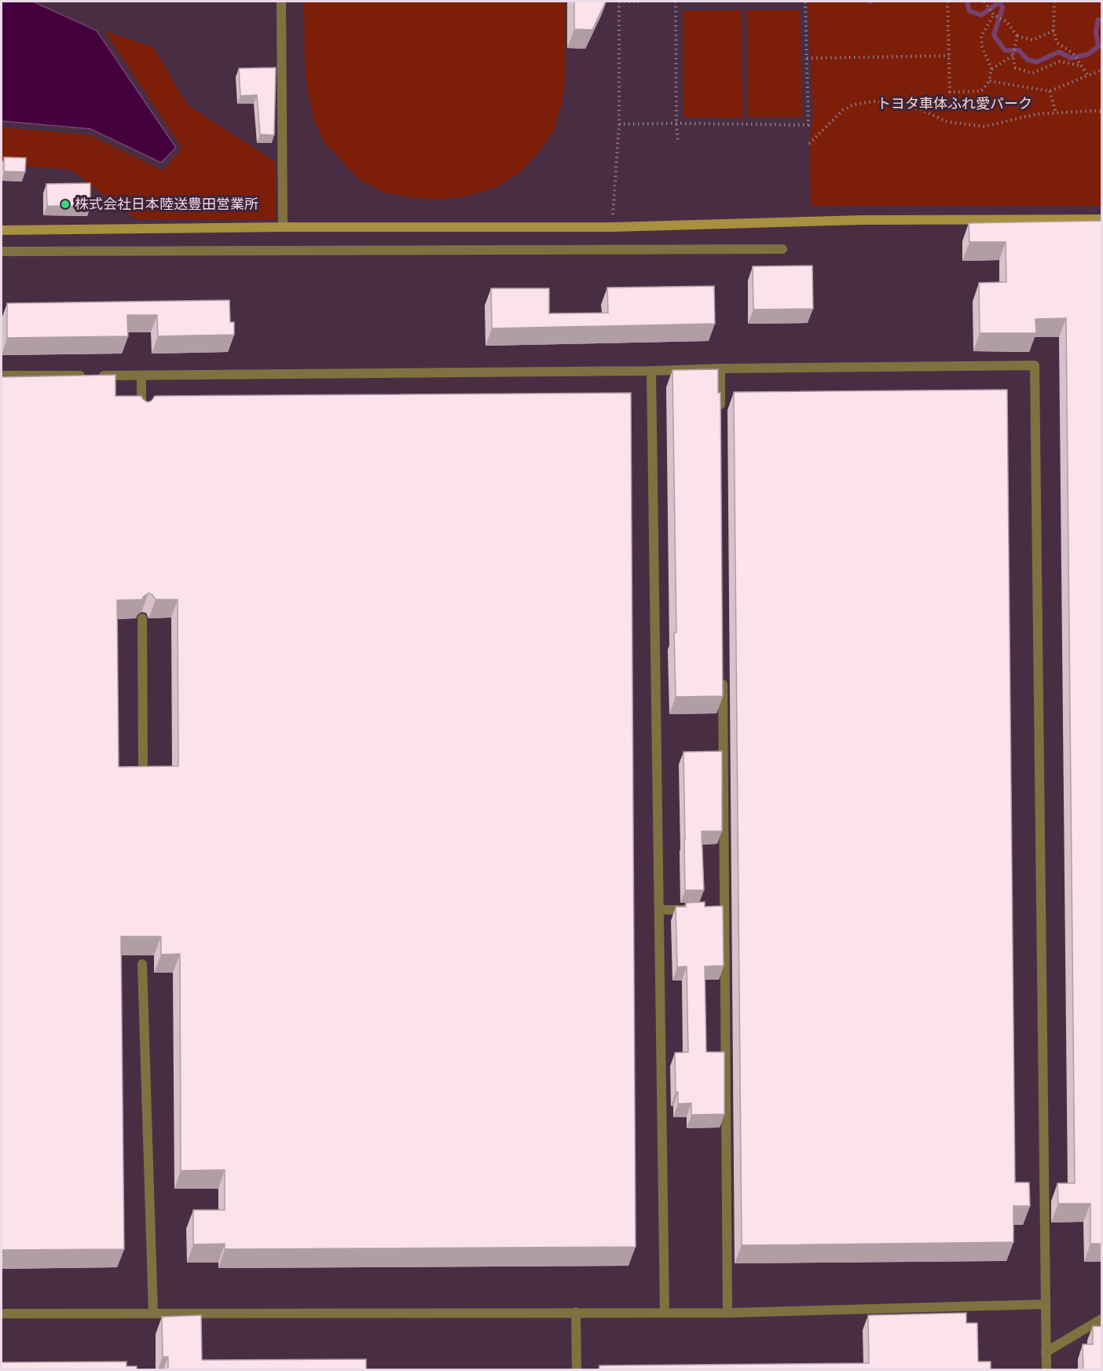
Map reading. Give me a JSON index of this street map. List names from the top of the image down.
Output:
{
  "parks": ["トヨタ車体ふれ愛パーク"],
  "places": ["株式会社日本陸送豊田営業所"]
}
